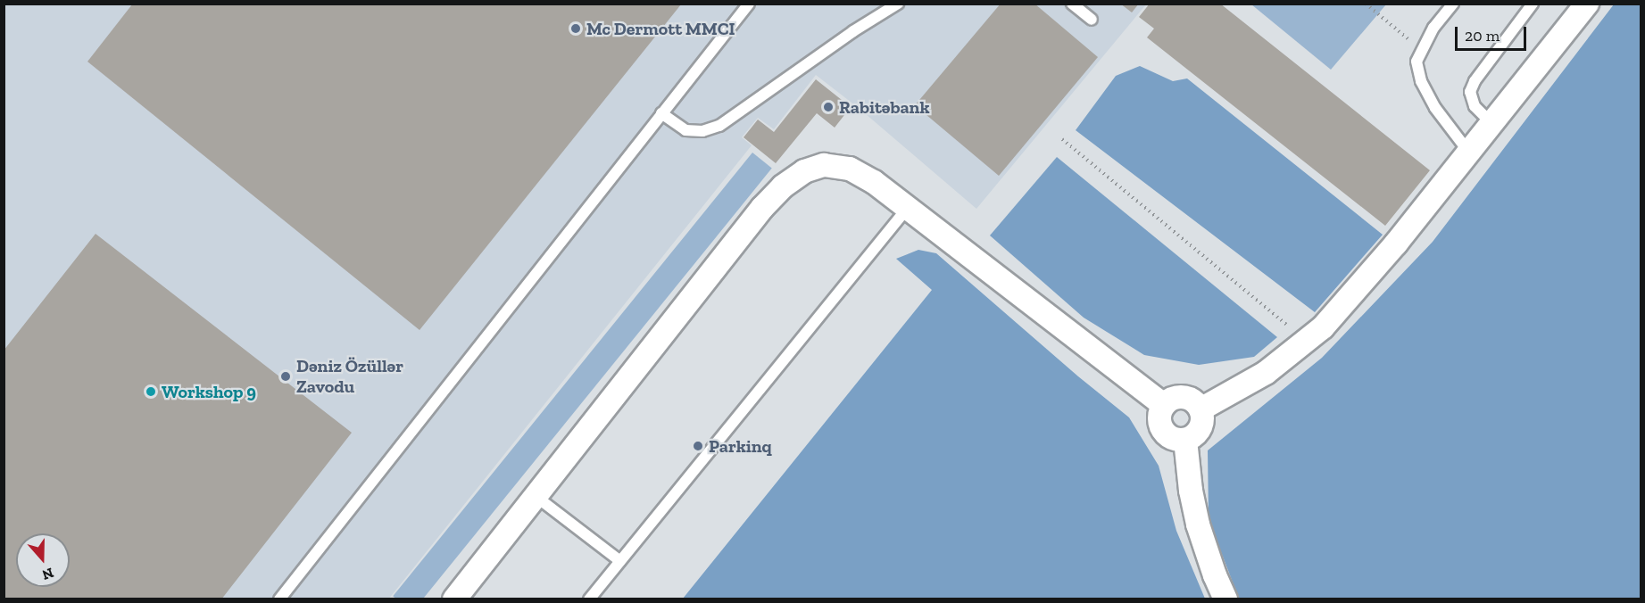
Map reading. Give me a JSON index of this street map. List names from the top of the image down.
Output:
{
  "places": [
    "Mc Dermott MMCI",
    "Rabitəbank",
    "Dəniz Özüllər Zavodu",
    "Workshop 9",
    "Parkinq"
  ],
  "scale_bar": "20 m",
  "north": "bottom"
}
